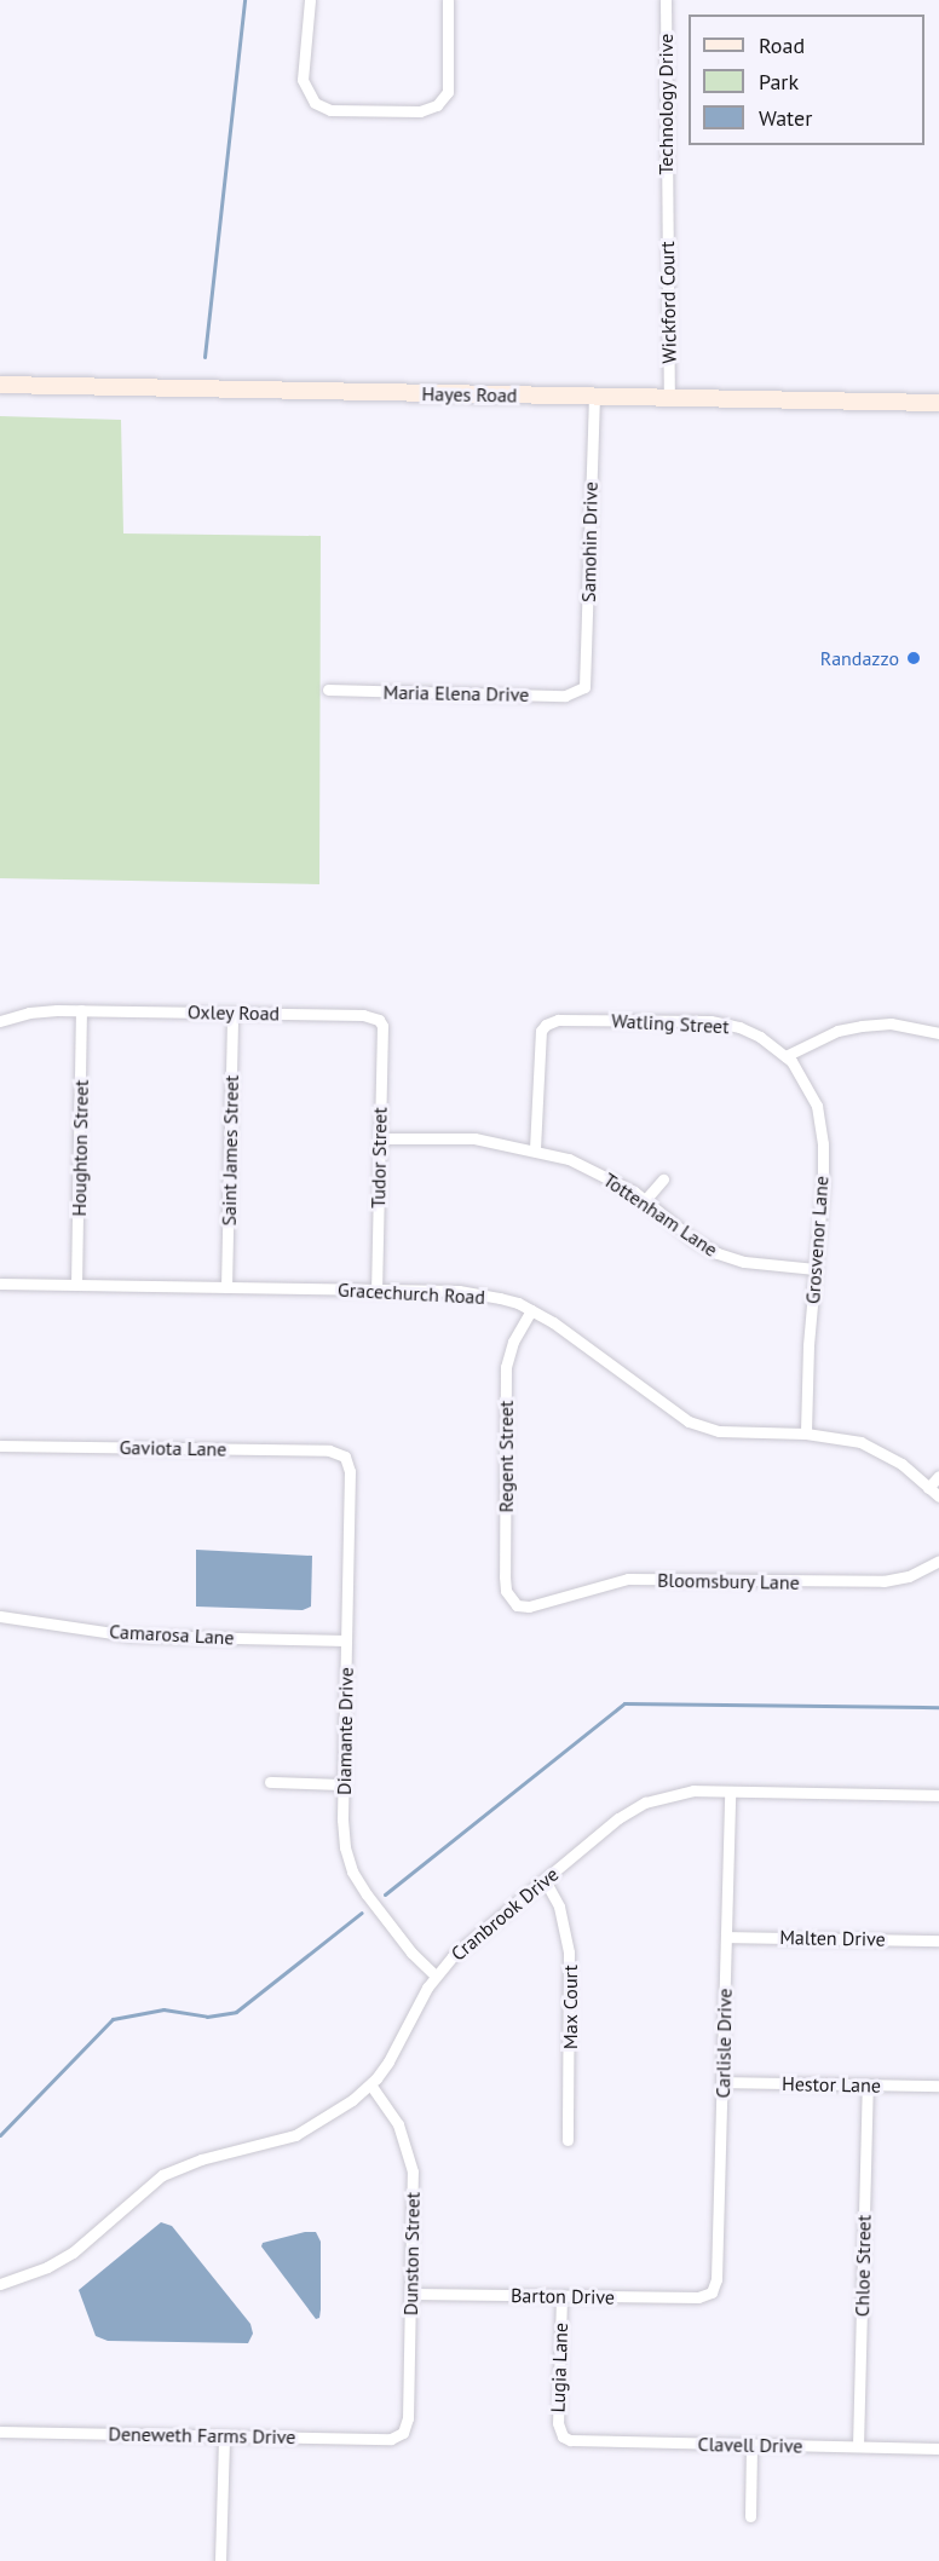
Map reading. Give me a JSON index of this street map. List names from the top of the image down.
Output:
{
  "streets": {
    "main road": ["Hayes Road"],
    "street": [
      "Technology Drive",
      "Wickford Court",
      "Samohin Drive",
      "Maria Elena Drive",
      "Oxley Road",
      "Watling Street",
      "Houghton Street",
      "Saint James Street",
      "Tudor Street",
      "Tottenham Lane",
      "Grosvenor Lane",
      "Gracechurch Road",
      "Gaviota Lane",
      "Regent Street",
      "Bloomsbury Lane",
      "Camarosa Lane",
      "Diamante Drive",
      "Cranbrook Drive",
      "Malten Drive",
      "Max Court",
      "Carlisle Drive",
      "Hestor Lane",
      "Dunston Street",
      "Chloe Street",
      "Barton Drive",
      "Lugia Lane",
      "Deneweth Farms Drive",
      "Clavell Drive"
    ]
  },
  "crossings": [
    ["Technology Drive", "Wickford Court"],
    ["Wickford Court", "Hayes Road"],
    ["Hayes Road", "Samohin Drive"],
    ["Samohin Drive", "Maria Elena Drive"],
    ["Oxley Road", "Houghton Street"],
    ["Oxley Road", "Saint James Street"],
    ["Oxley Road", "Tudor Street"],
    ["Watling Street", "Tottenham Lane"],
    ["Watling Street", "Grosvenor Lane"],
    ["Houghton Street", "Gracechurch Road"],
    ["Saint James Street", "Gracechurch Road"],
    ["Tudor Street", "Tottenham Lane"],
    ["Tudor Street", "Gracechurch Road"],
    ["Tottenham Lane", "Grosvenor Lane"],
    ["Grosvenor Lane", "Gracechurch Road"],
    ["Gracechurch Road", "Regent Street"],
    ["Gaviota Lane", "Diamante Drive"],
    ["Regent Street", "Bloomsbury Lane"],
    ["Camarosa Lane", "Diamante Drive"],
    ["Diamante Drive", "Cranbrook Drive"],
    ["Cranbrook Drive", "Max Court"],
    ["Cranbrook Drive", "Carlisle Drive"],
    ["Cranbrook Drive", "Dunston Street"],
    ["Malten Drive", "Carlisle Drive"],
    ["Carlisle Drive", "Hestor Lane"],
    ["Carlisle Drive", "Barton Drive"],
    ["Hestor Lane", "Chloe Street"],
    ["Dunston Street", "Barton Drive"],
    ["Dunston Street", "Deneweth Farms Drive"],
    ["Chloe Street", "Clavell Drive"],
    ["Barton Drive", "Lugia Lane"],
    ["Lugia Lane", "Clavell Drive"]
  ],
  "places": ["Randazzo"],
  "legend": ["Road", "Park", "Water"]
}
